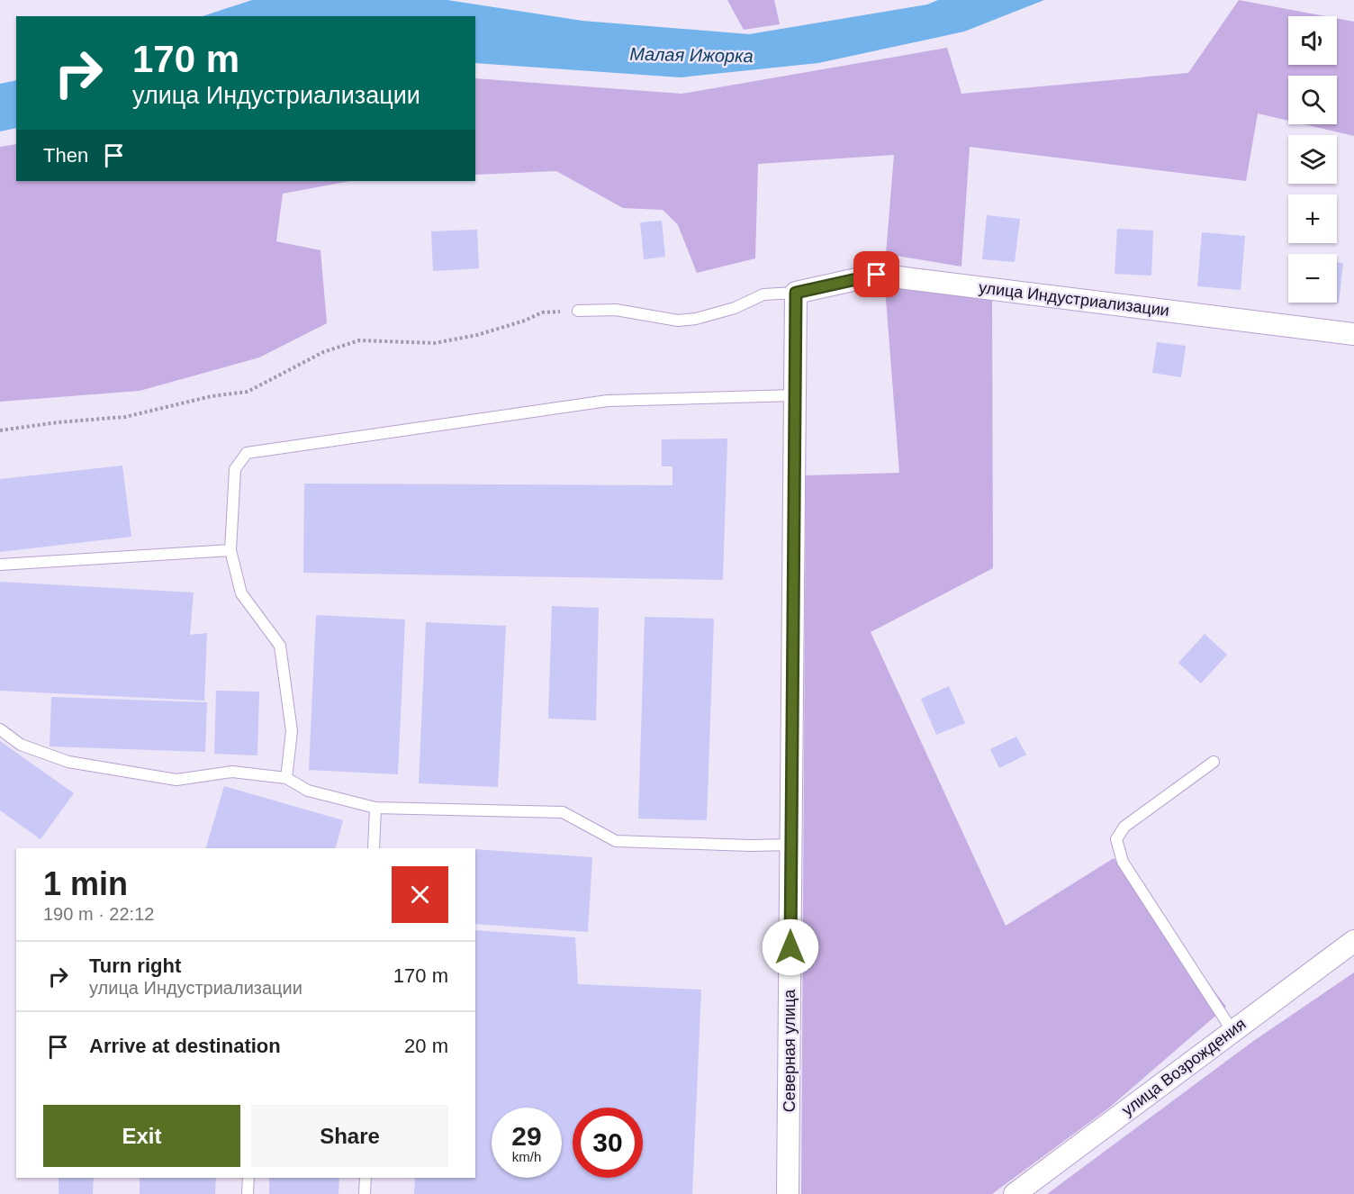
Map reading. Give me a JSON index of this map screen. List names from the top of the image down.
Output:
{
  "streets": {
    "street": ["улица Индустриализации", "Северная улица", "улица Возрождения"]
  },
  "crossings": [
    ["улица Индустриализации", "Северная улица"]
  ],
  "water": ["Малая Ижорка"],
  "page": {
    "map_buttons": ["+", "−"],
    "turn": ["170 m", "улица Индустриализации"],
    "then": "Then",
    "heading": ["1 min", "190 m · 22:12"],
    "list": [
      {
        "name": "Turn right",
        "note": "улица Индустриализации",
        "value": "170 m"
      },
      {
        "name": "Arrive at destination",
        "value": "20 m"
      }
    ],
    "buttons": ["Exit", "Share"],
    "speed": "29 km/h",
    "limit": "30"
  }
}
